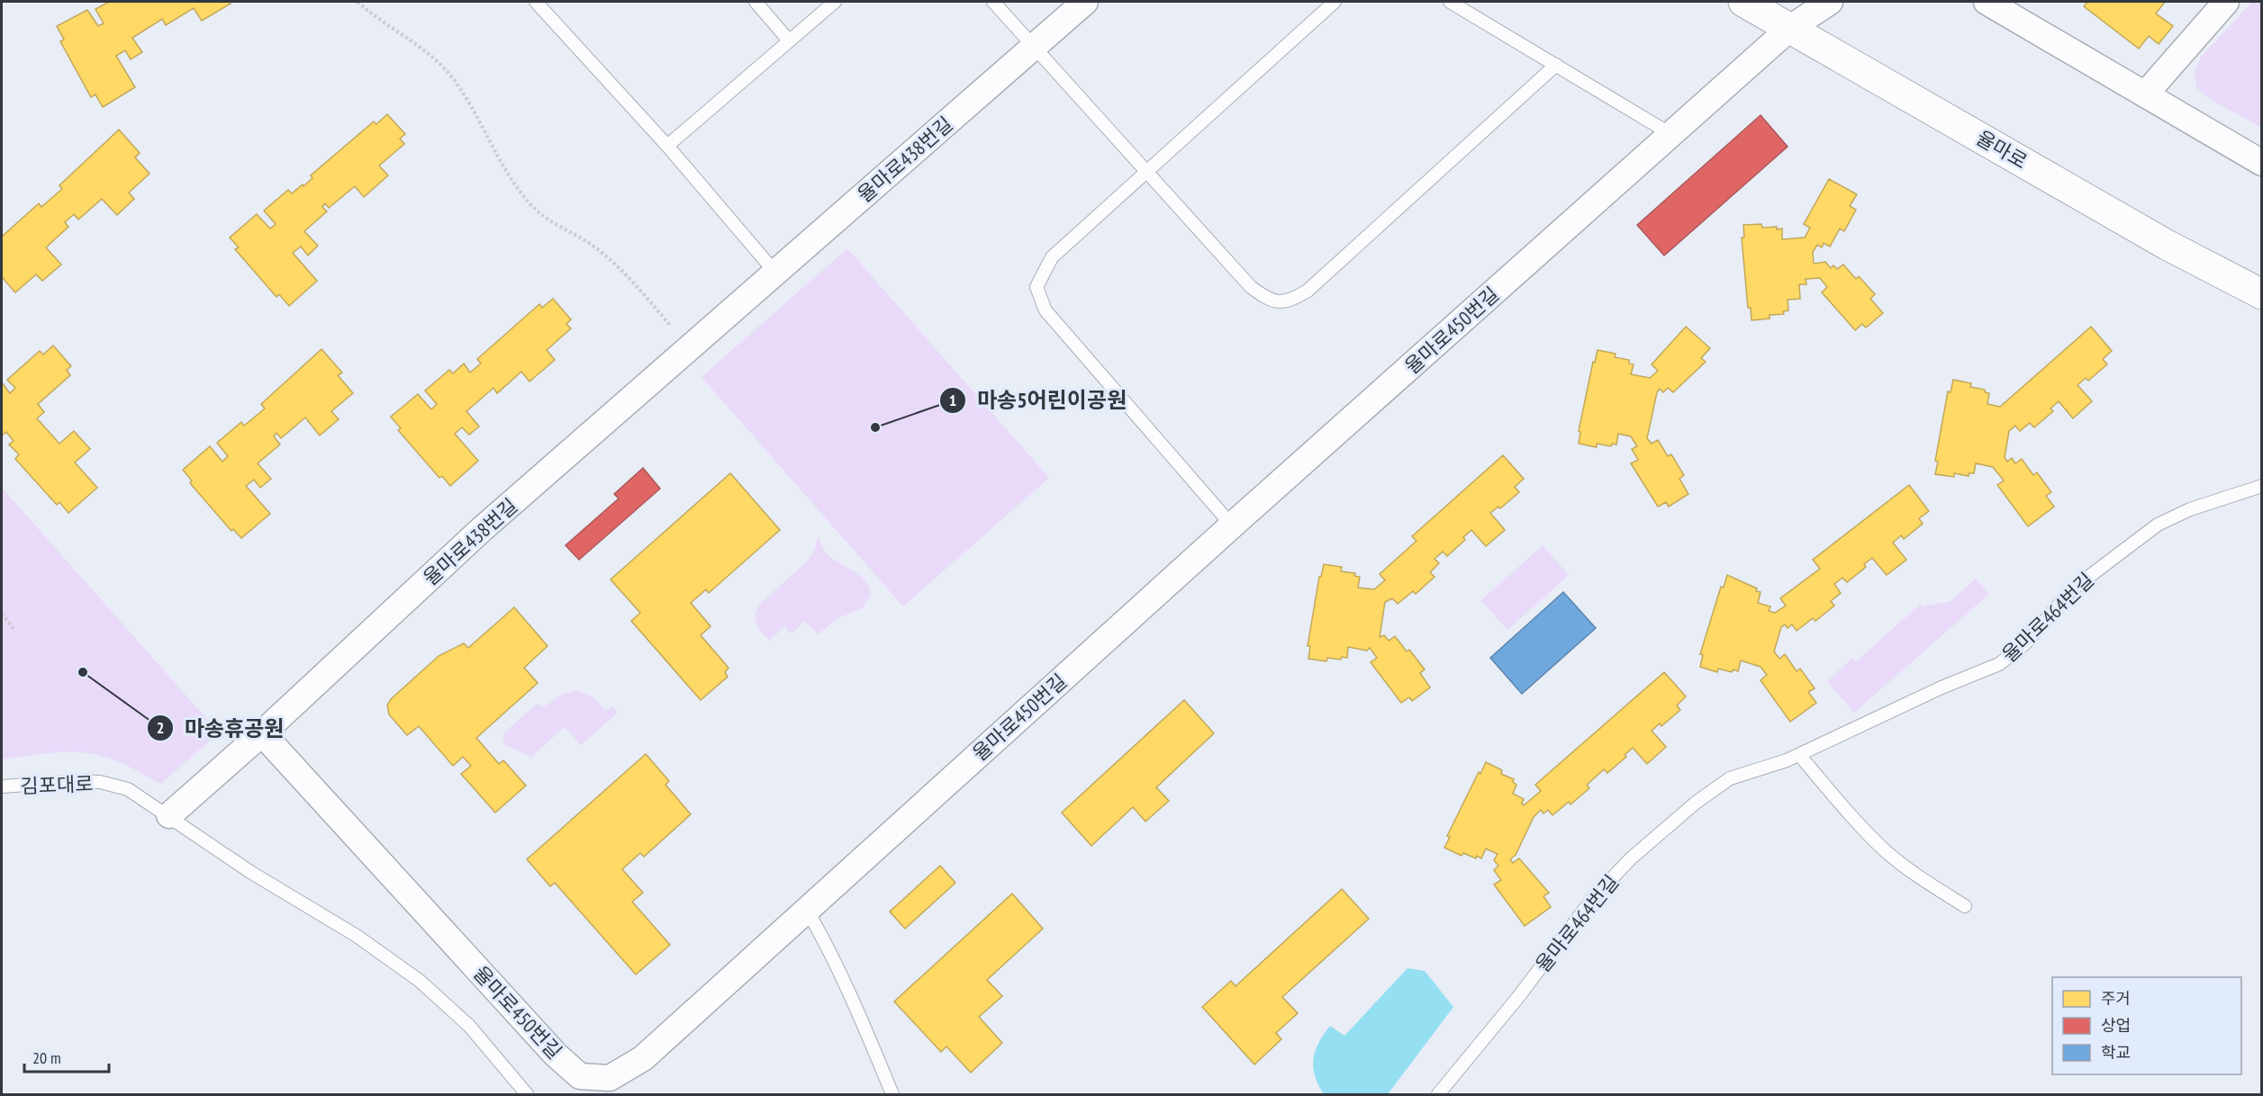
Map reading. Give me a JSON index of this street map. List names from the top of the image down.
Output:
{
  "streets": {
    "street": ["율마로", "율마로438번길", "율마로450번길"],
    "lane": ["율마로464번길", "김포대로"]
  },
  "crossings": [
    ["율마로", "율마로450번길"],
    ["율마로438번길", "율마로450번길"],
    ["율마로438번길", "김포대로"]
  ],
  "places": ["마송5어린이공원", "마송휴공원"],
  "legend": ["주거", "상업", "학교"],
  "scale_bar": "20 m"
}
